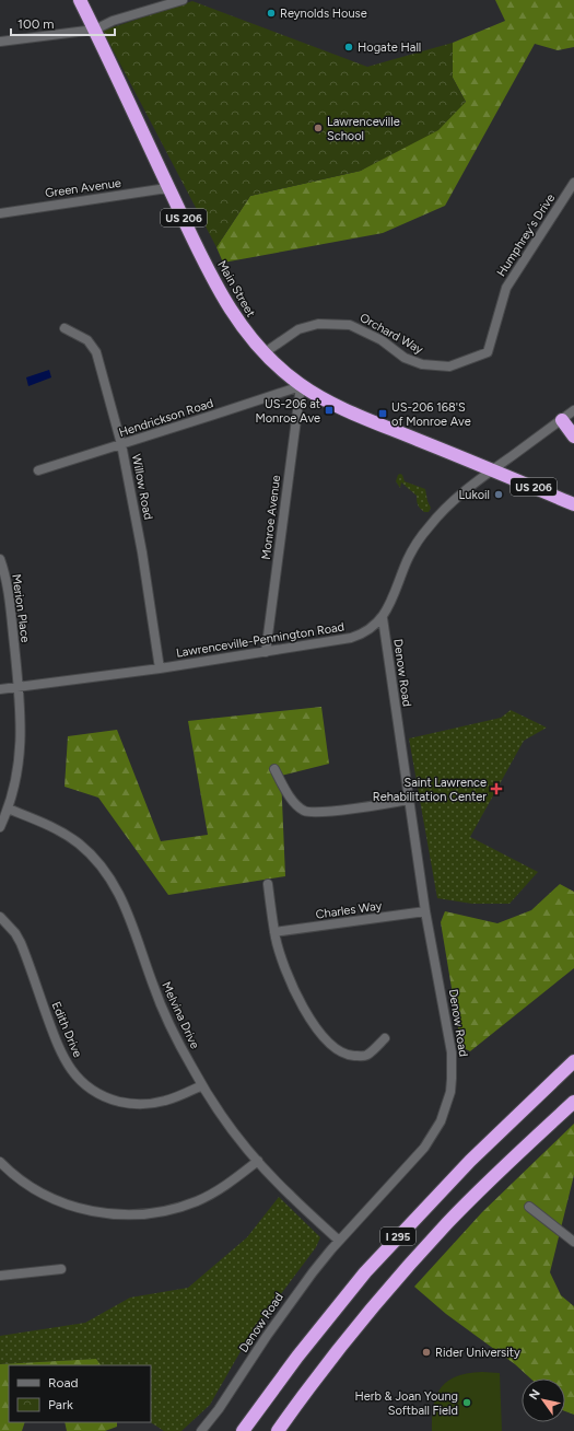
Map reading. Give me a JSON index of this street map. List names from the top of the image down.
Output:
{
  "streets": {
    "highway": ["US 206", "Main Street", "I 295"],
    "street": [
      "Green Avenue",
      "Humphrey's Drive",
      "Orchard Way",
      "Hendrickson Road",
      "Willow Road",
      "Monroe Avenue",
      "Merion Place",
      "Lawrenceville-Pennington Road",
      "Denow Road",
      "Charles Way",
      "Melvina Drive",
      "Edith Drive"
    ]
  },
  "crossings": [
    ["Green Avenue", "Main Street"],
    ["US 206", "Main Street"],
    ["US 206", "Lawrenceville-Pennington Road"],
    ["Humphrey's Drive", "Orchard Way"],
    ["Main Street", "Orchard Way"],
    ["Main Street", "Hendrickson Road"],
    ["Main Street", "Monroe Avenue"],
    ["Main Street", "Lawrenceville-Pennington Road"],
    ["Hendrickson Road", "Willow Road"],
    ["Hendrickson Road", "Monroe Avenue"],
    ["Willow Road", "Lawrenceville-Pennington Road"],
    ["Monroe Avenue", "Lawrenceville-Pennington Road"],
    ["Merion Place", "Lawrenceville-Pennington Road"],
    ["Merion Place", "Melvina Drive"],
    ["Lawrenceville-Pennington Road", "Denow Road"],
    ["Denow Road", "Charles Way"],
    ["Denow Road", "Melvina Drive"],
    ["Melvina Drive", "Edith Drive"]
  ],
  "places": {
    "other": [
      "Reynolds House",
      "Hogate Hall",
      "Lawrenceville School",
      "Lukoil",
      "Rider University",
      "Herb & Joan Young Softball Field"
    ],
    "transit": ["US-206 at Monroe Ave", "US-206 168'S of Monroe Ave"],
    "health": ["Saint Lawrence Rehabilitation Center"]
  },
  "legend": ["Road", "Park"],
  "scale_bar": "100 m",
  "north": "top left"
}
